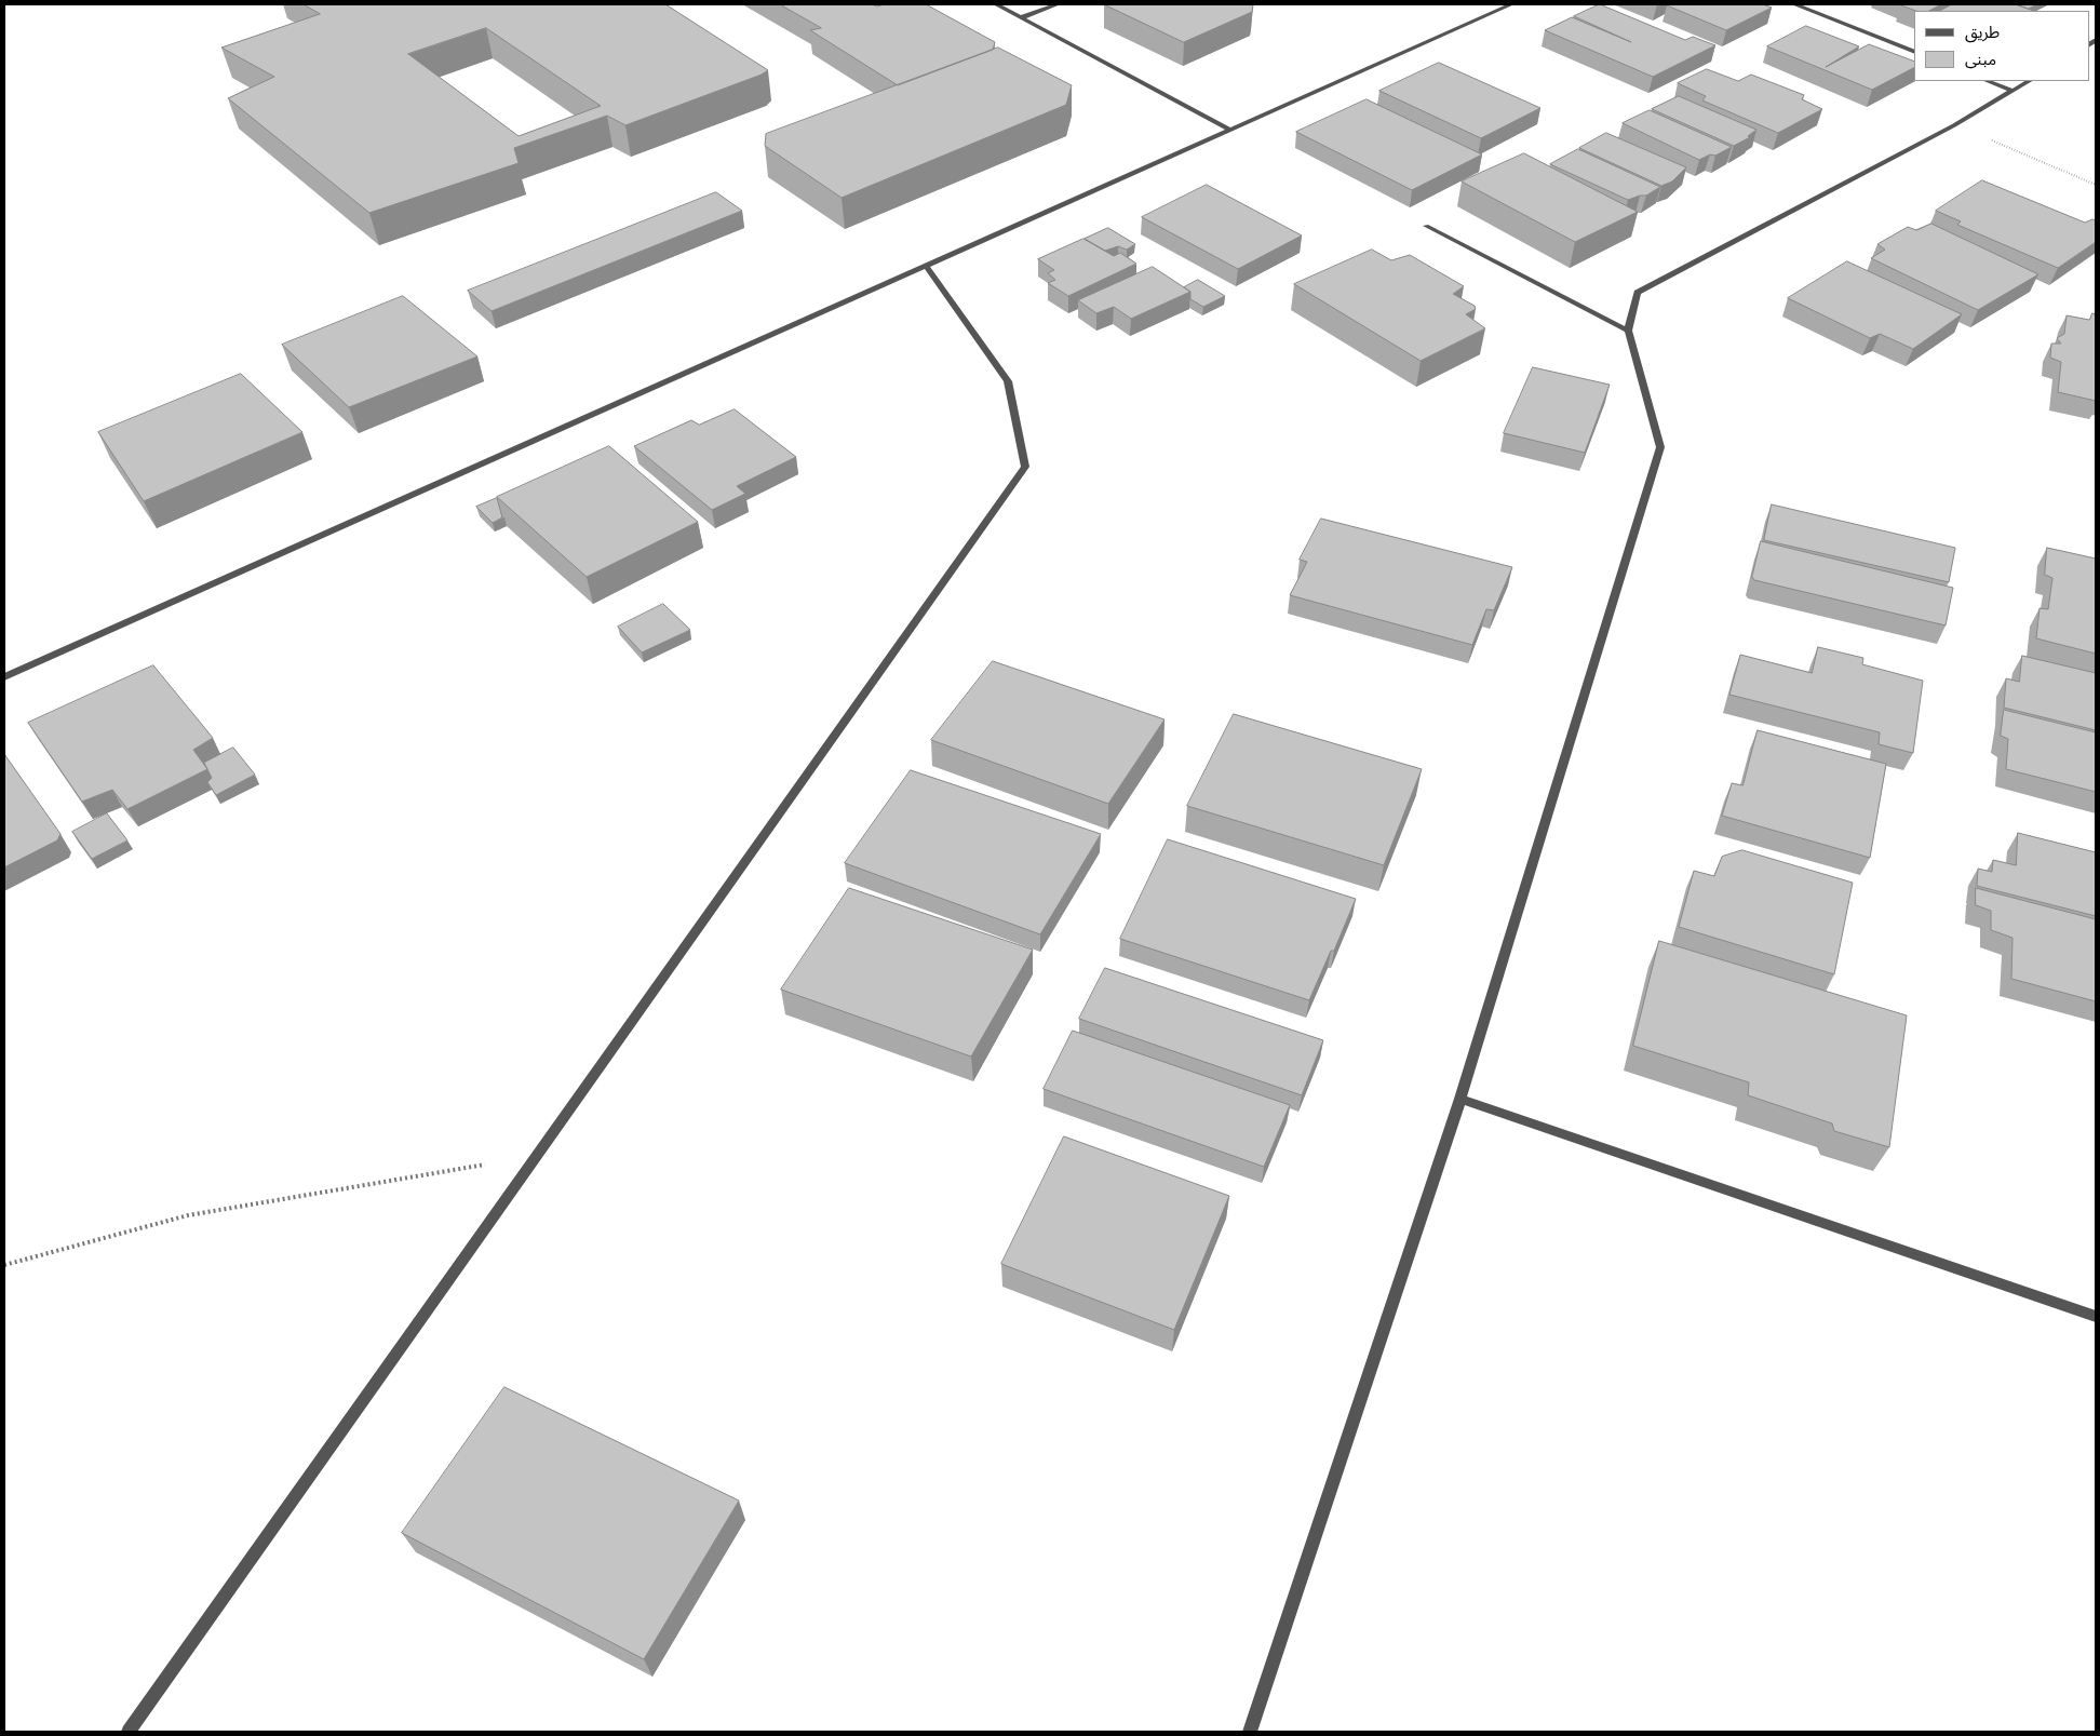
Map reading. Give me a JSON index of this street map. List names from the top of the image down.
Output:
{
  "legend": ["طريق", "مبنى"]
}
